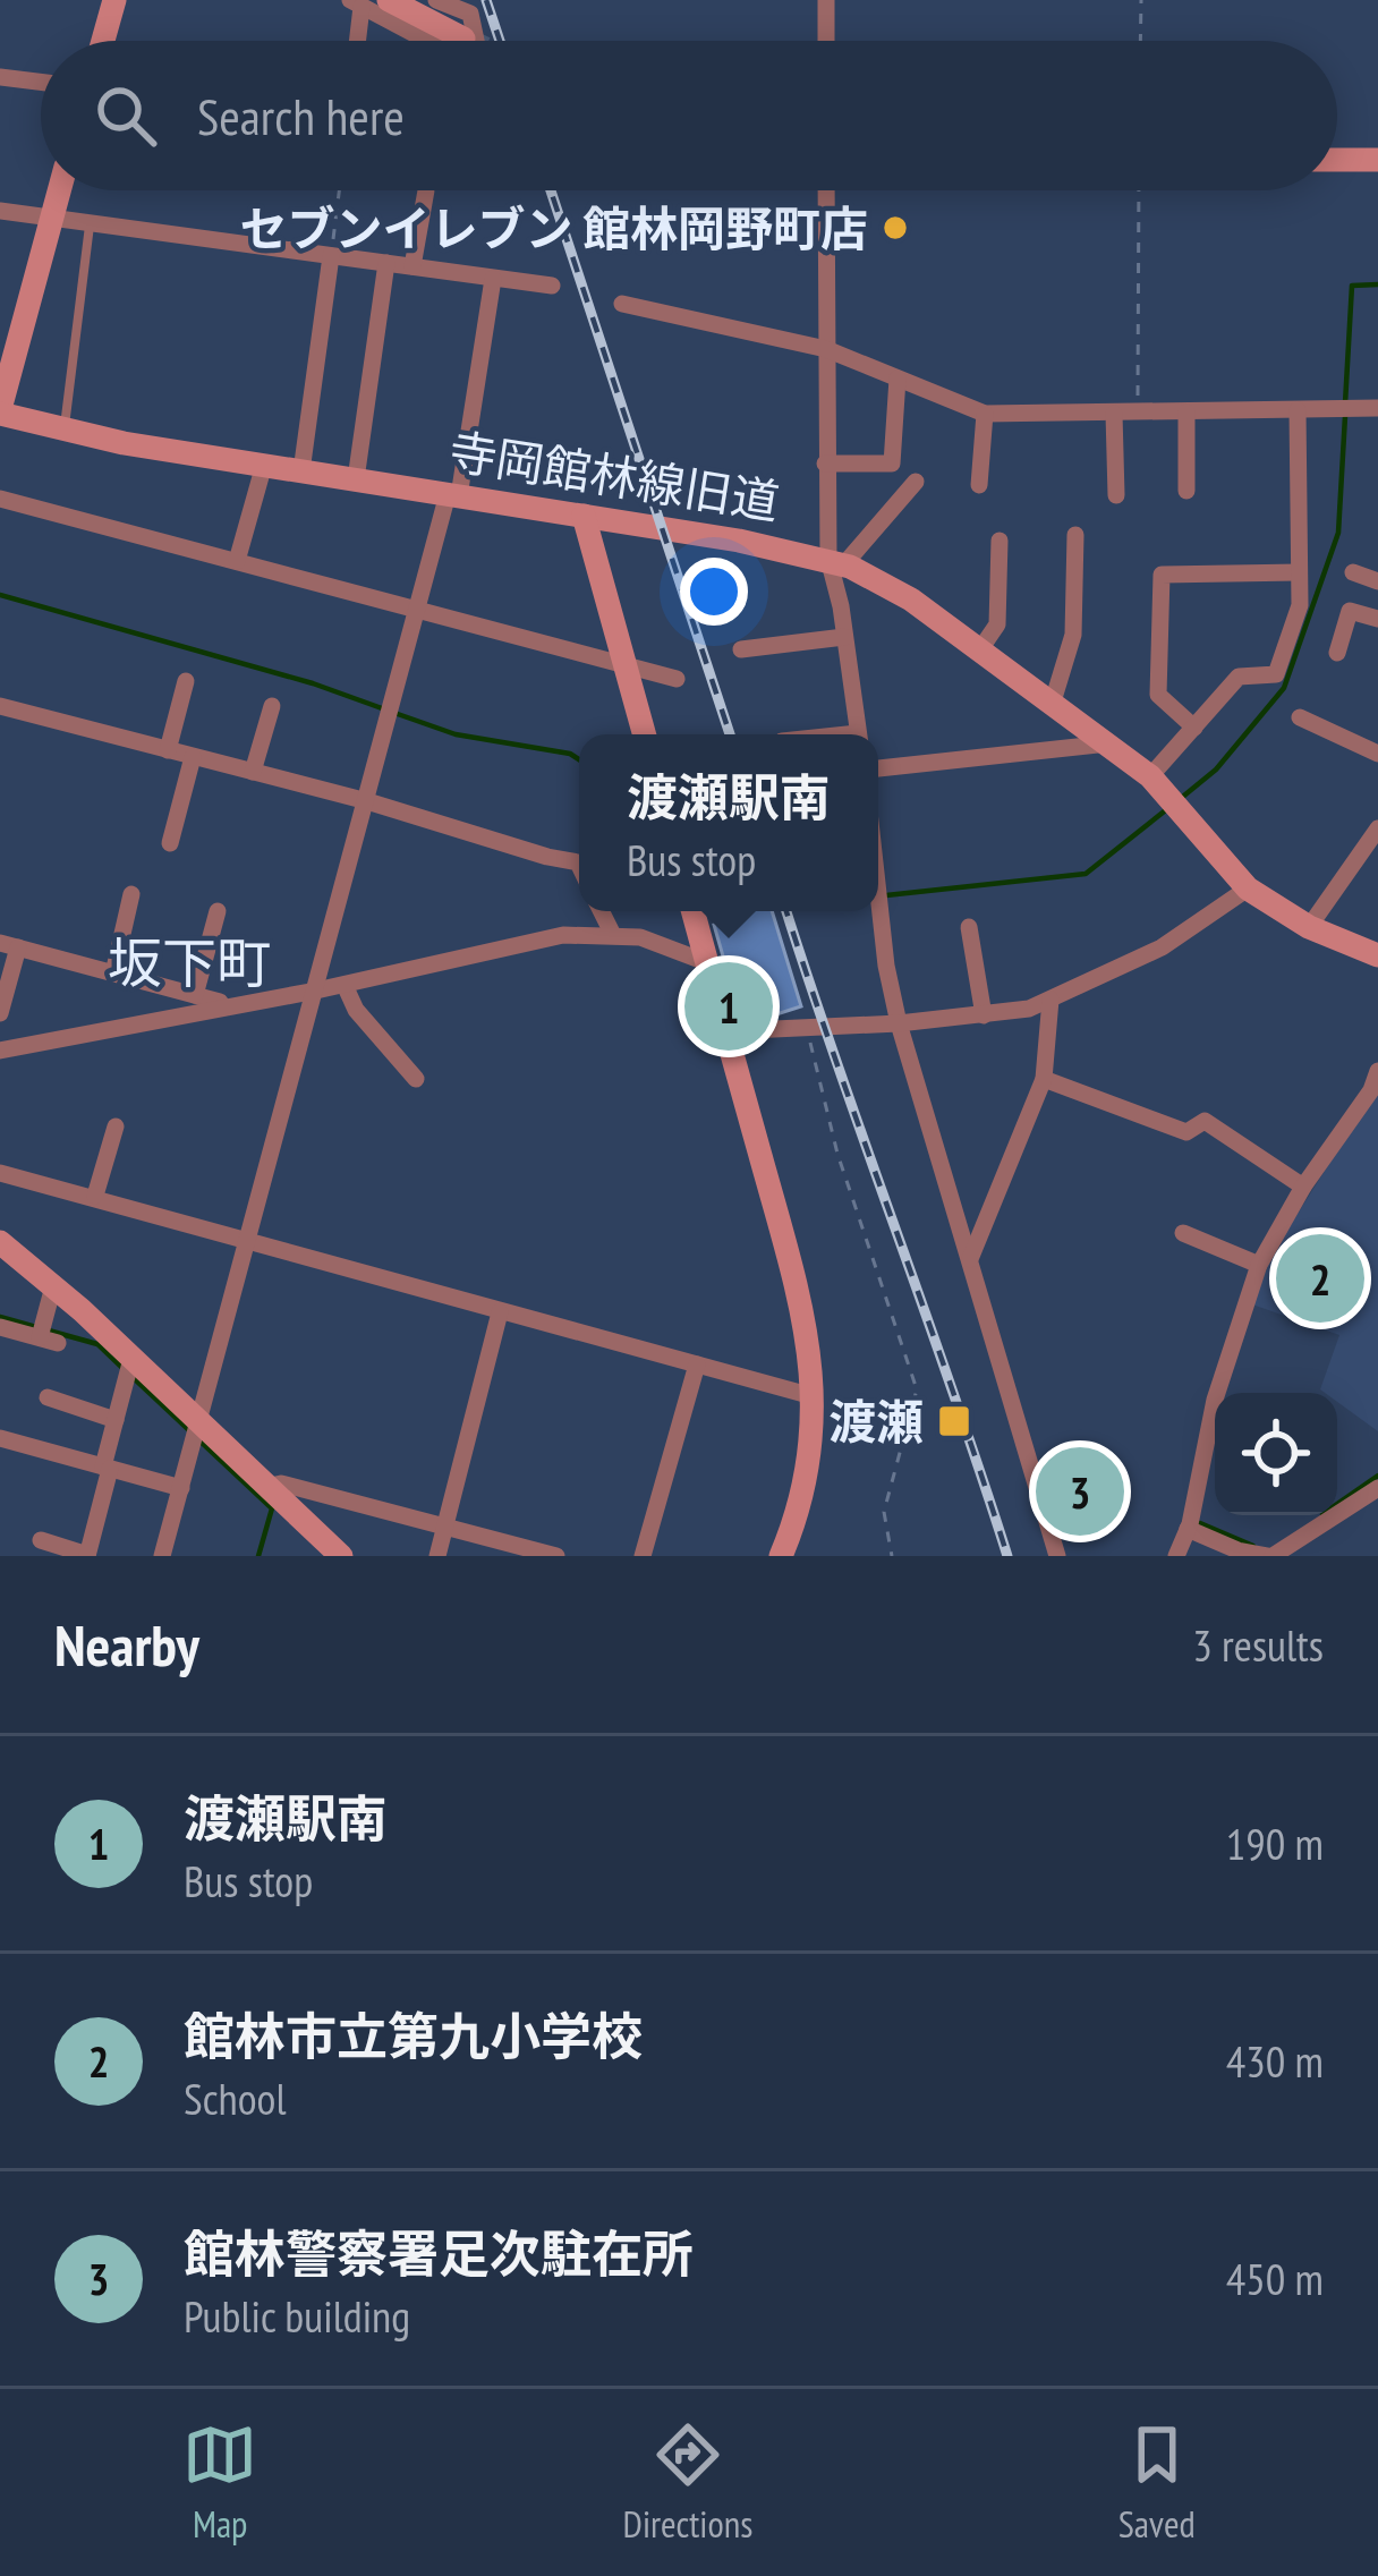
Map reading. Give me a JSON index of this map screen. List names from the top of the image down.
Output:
{
  "streets": {
    "street": ["寺岡館林線旧道"]
  },
  "districts": ["坂下町"],
  "places": {
    "other": ["セブンイレブン 館林岡野町店"],
    "transit": ["渡瀬"]
  },
  "page": {
    "search": "Search here",
    "popup": ["渡瀬駅南", "Bus stop"],
    "pins": ["1", "2", "3"],
    "heading": ["Nearby", "3 results"],
    "list": [
      {
        "mark": "1",
        "name": "渡瀬駅南",
        "note": "Bus stop",
        "value": "190 m"
      },
      {
        "mark": "2",
        "name": "館林市立第九小学校",
        "note": "School",
        "value": "430 m"
      },
      {
        "mark": "3",
        "name": "館林警察署足次駐在所",
        "note": "Public building",
        "value": "450 m"
      }
    ],
    "nav": ["Map", "Directions", "Saved"]
  }
}
